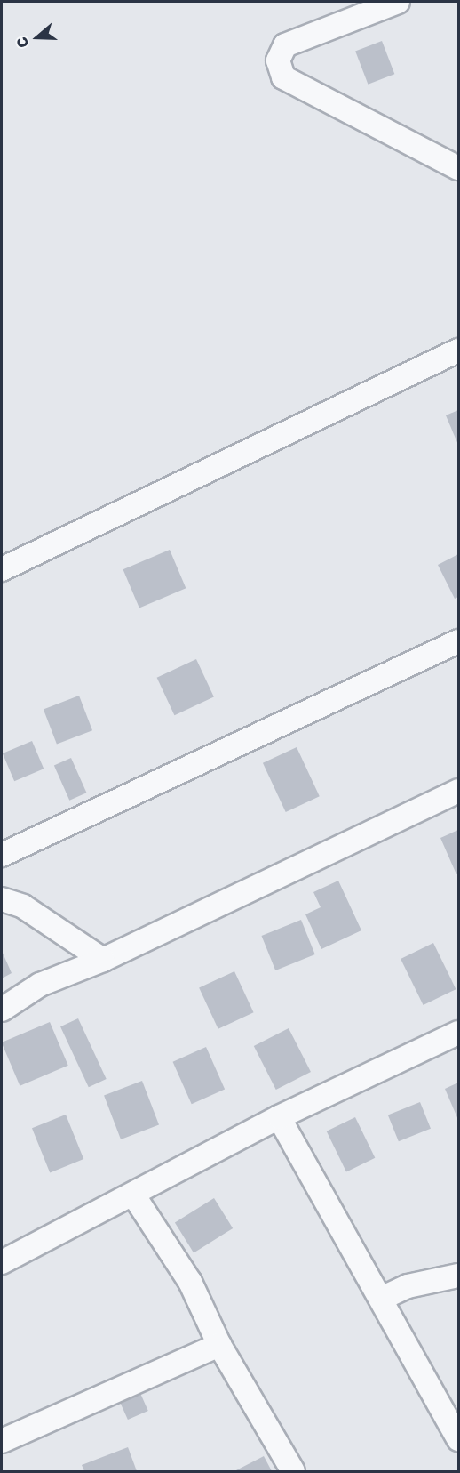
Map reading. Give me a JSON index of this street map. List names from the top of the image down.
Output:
{
  "north": "left"
}
